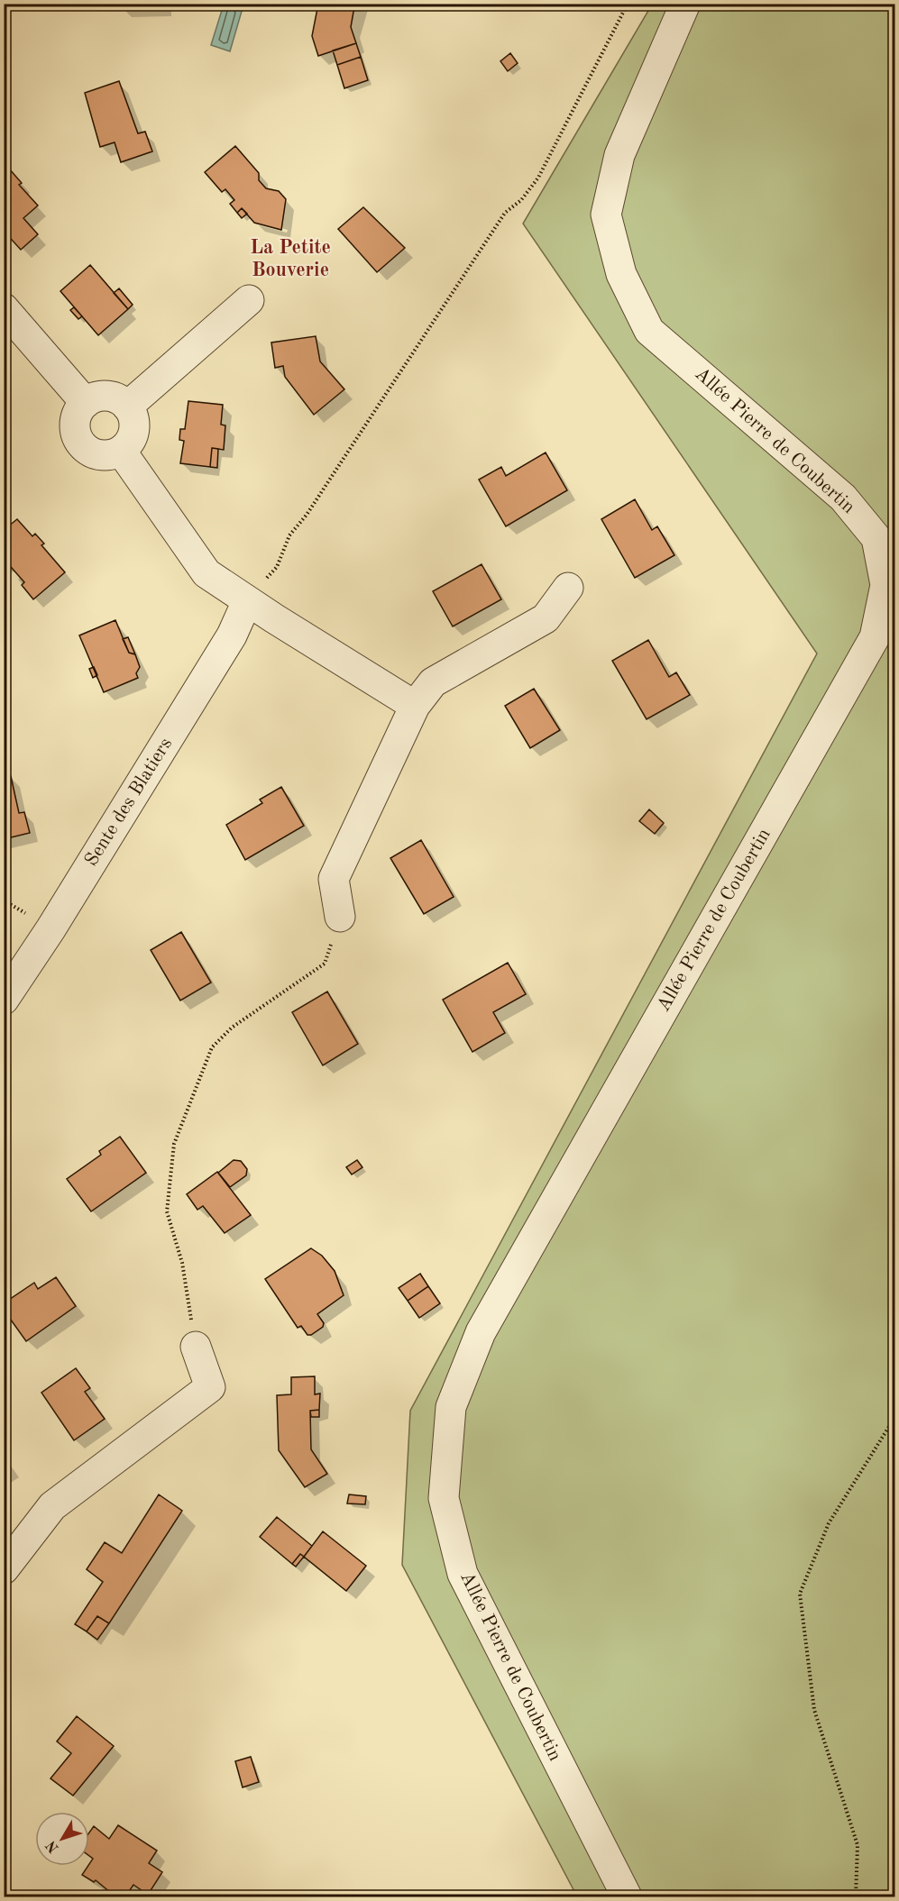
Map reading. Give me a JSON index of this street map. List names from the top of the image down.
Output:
{
  "streets": {
    "street": ["Allée Pierre de Coubertin", "Sente des Blatiers"]
  },
  "districts": ["La Petite Bouverie"],
  "north": "bottom left"
}
